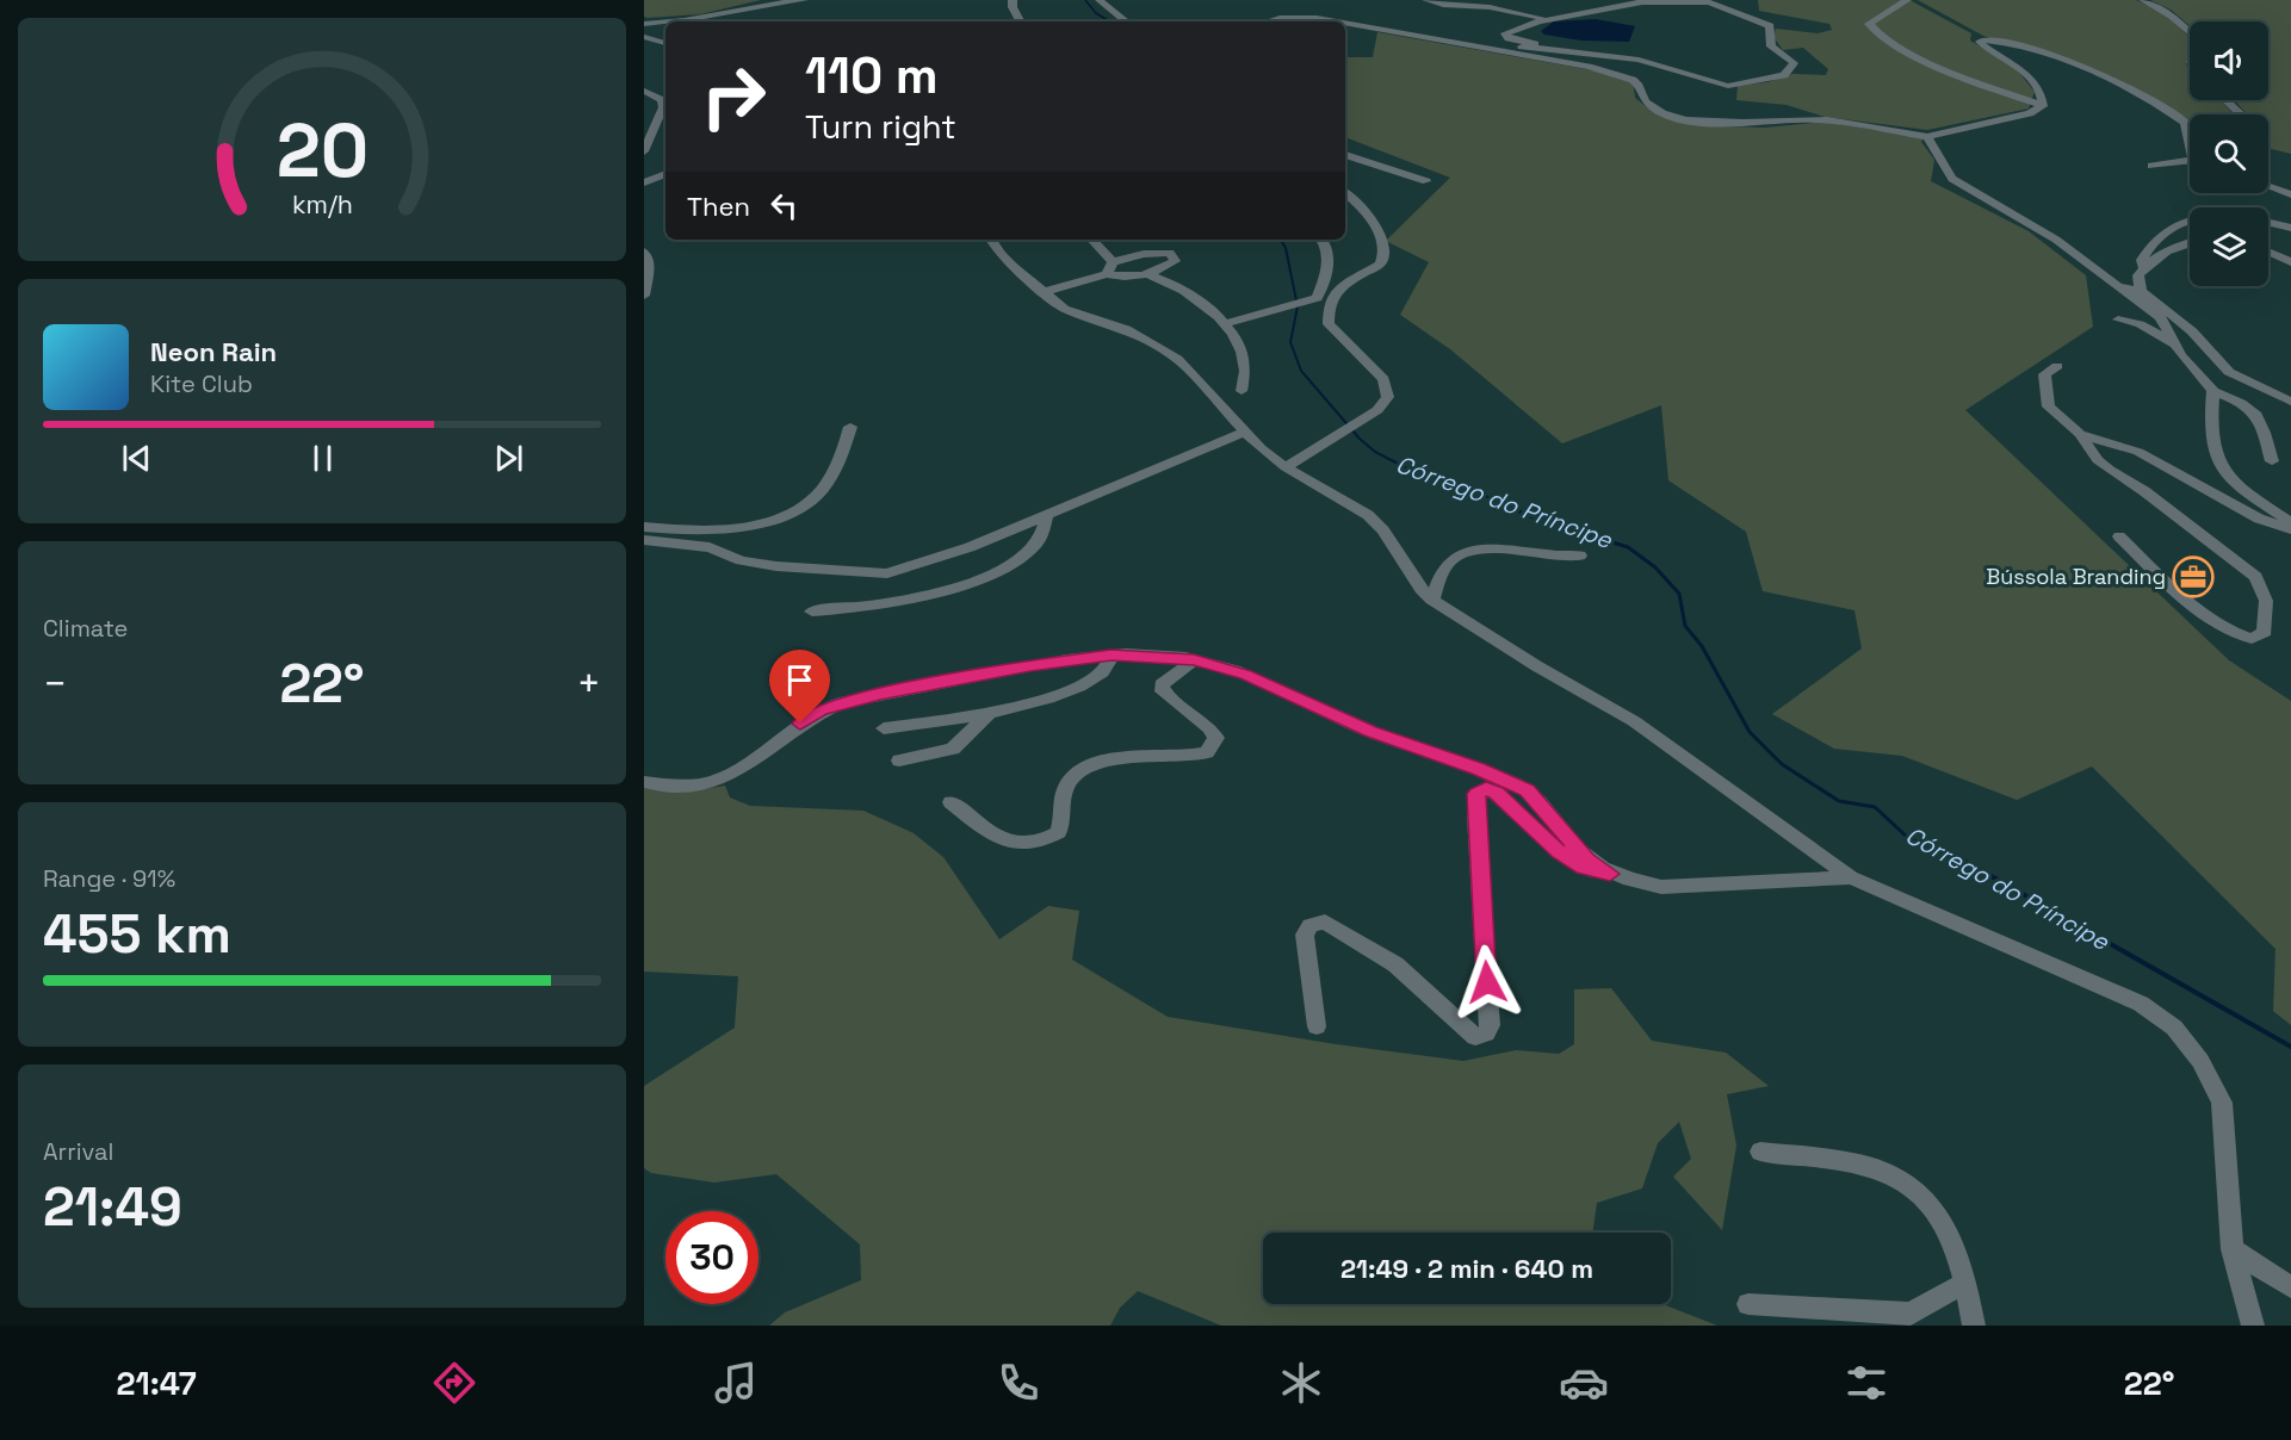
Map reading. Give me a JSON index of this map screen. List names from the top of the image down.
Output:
{
  "water": ["Córrego do Príncipe"],
  "places": {
    "office": ["Bússola Branding"]
  },
  "page": {
    "turn": ["110 m", "Turn right"],
    "then": "Then",
    "song": ["Neon Rain", "Kite Club"],
    "tile": [
      "Climate",
      ["Range · 91%", "455 km"],
      ["Arrival", "21:49"]
    ],
    "heat": ["−", "22°", "+"],
    "limit": "30",
    "trip": "21:49 · 2 min · 640 m",
    "tabs": ["21:47", "22°"],
    "gauge": ["20", "km/h"]
  }
}
